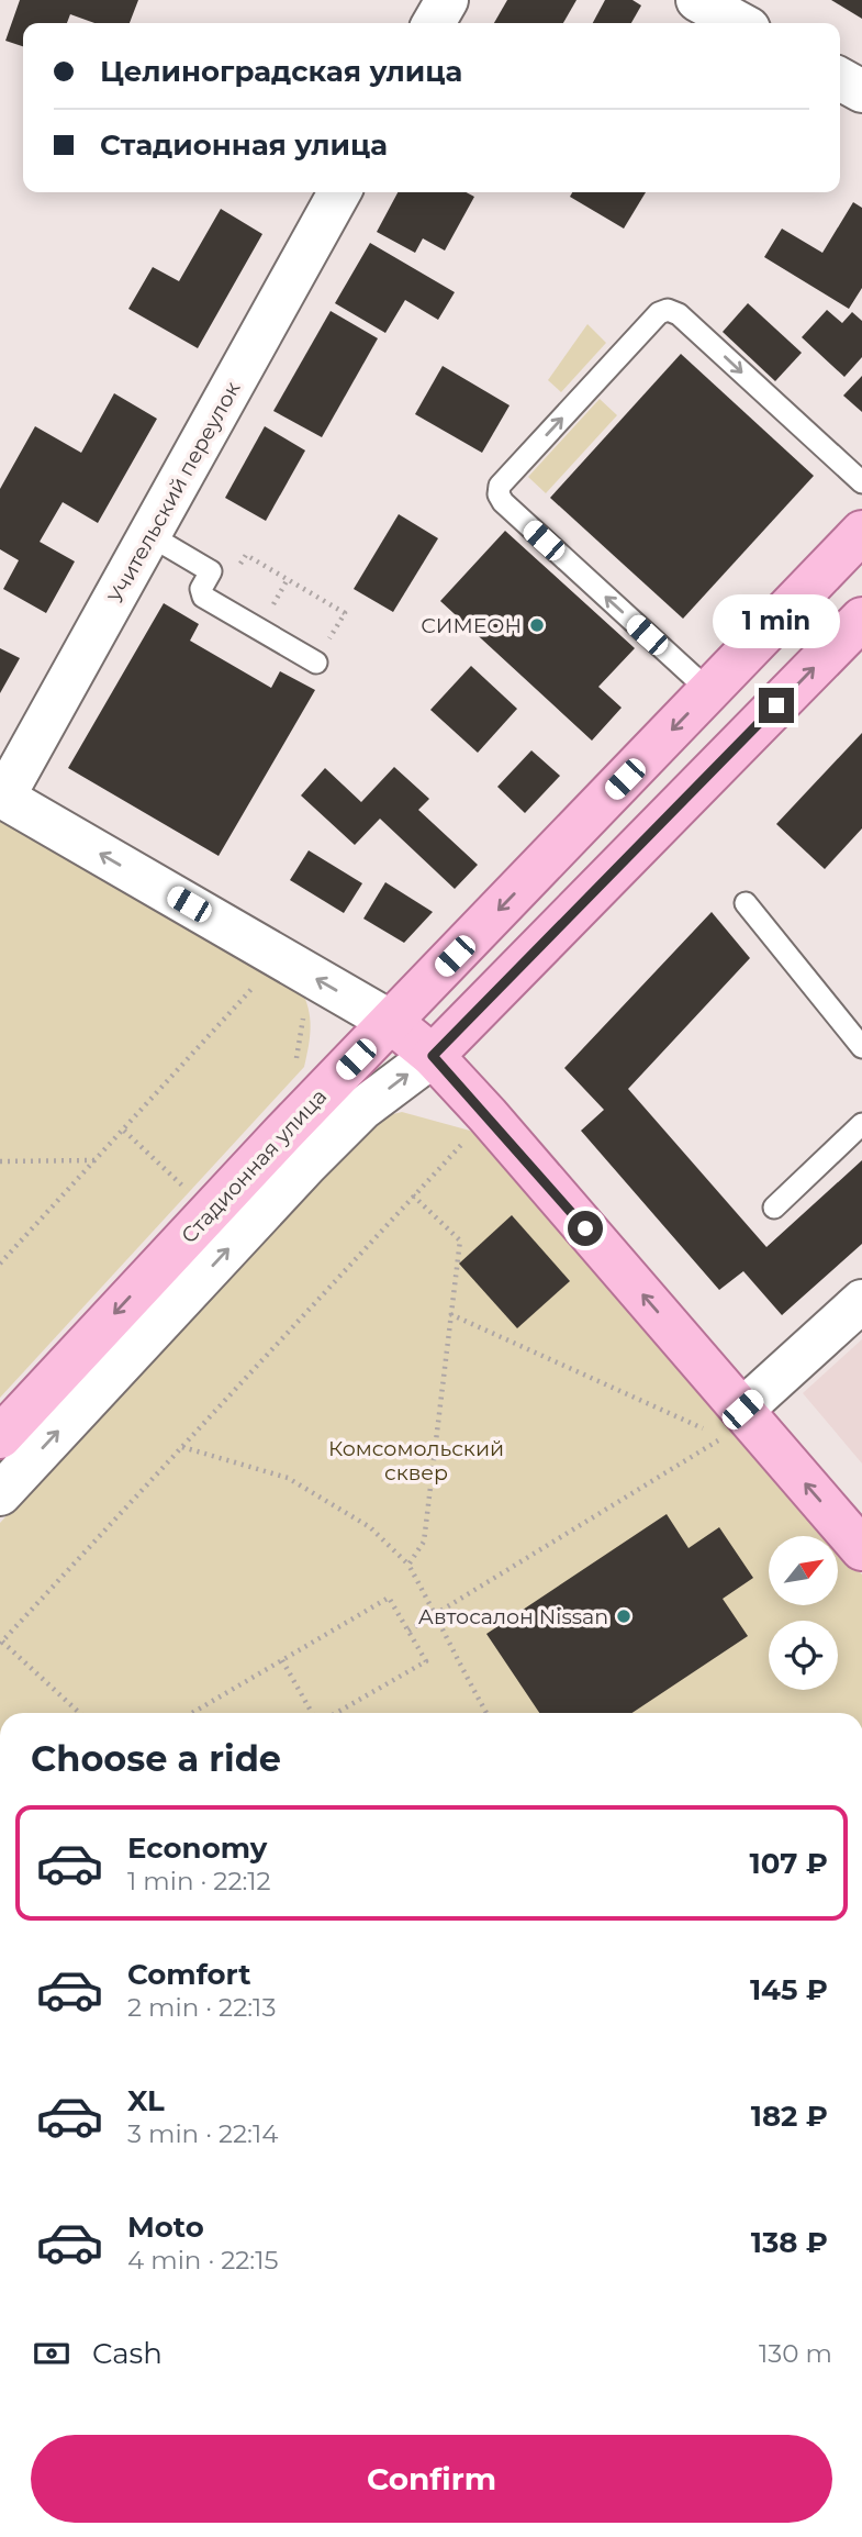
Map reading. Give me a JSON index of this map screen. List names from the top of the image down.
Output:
{
  "streets": {
    "main road": ["Стадионная улица"],
    "street": ["Учительский переулок"]
  },
  "parks": ["Комсомольский сквер"],
  "places": ["СИМЕОН", "Автосалон Nissan"],
  "north": "top right",
  "page": {
    "banner": ["Целиноградская улица", "Стадионная улица"],
    "bubble": "1 min",
    "heading": "Choose a ride",
    "list": [
      {
        "name": "Economy",
        "note": "1 min · 22:12",
        "value": "107 ₽"
      },
      {
        "name": "Comfort",
        "note": "2 min · 22:13",
        "value": "145 ₽"
      },
      {
        "name": "XL",
        "note": "3 min · 22:14",
        "value": "182 ₽"
      },
      {
        "name": "Moto",
        "note": "4 min · 22:15",
        "value": "138 ₽"
      }
    ],
    "pay": ["Cash", "130 m"],
    "buttons": "Confirm"
  }
}
